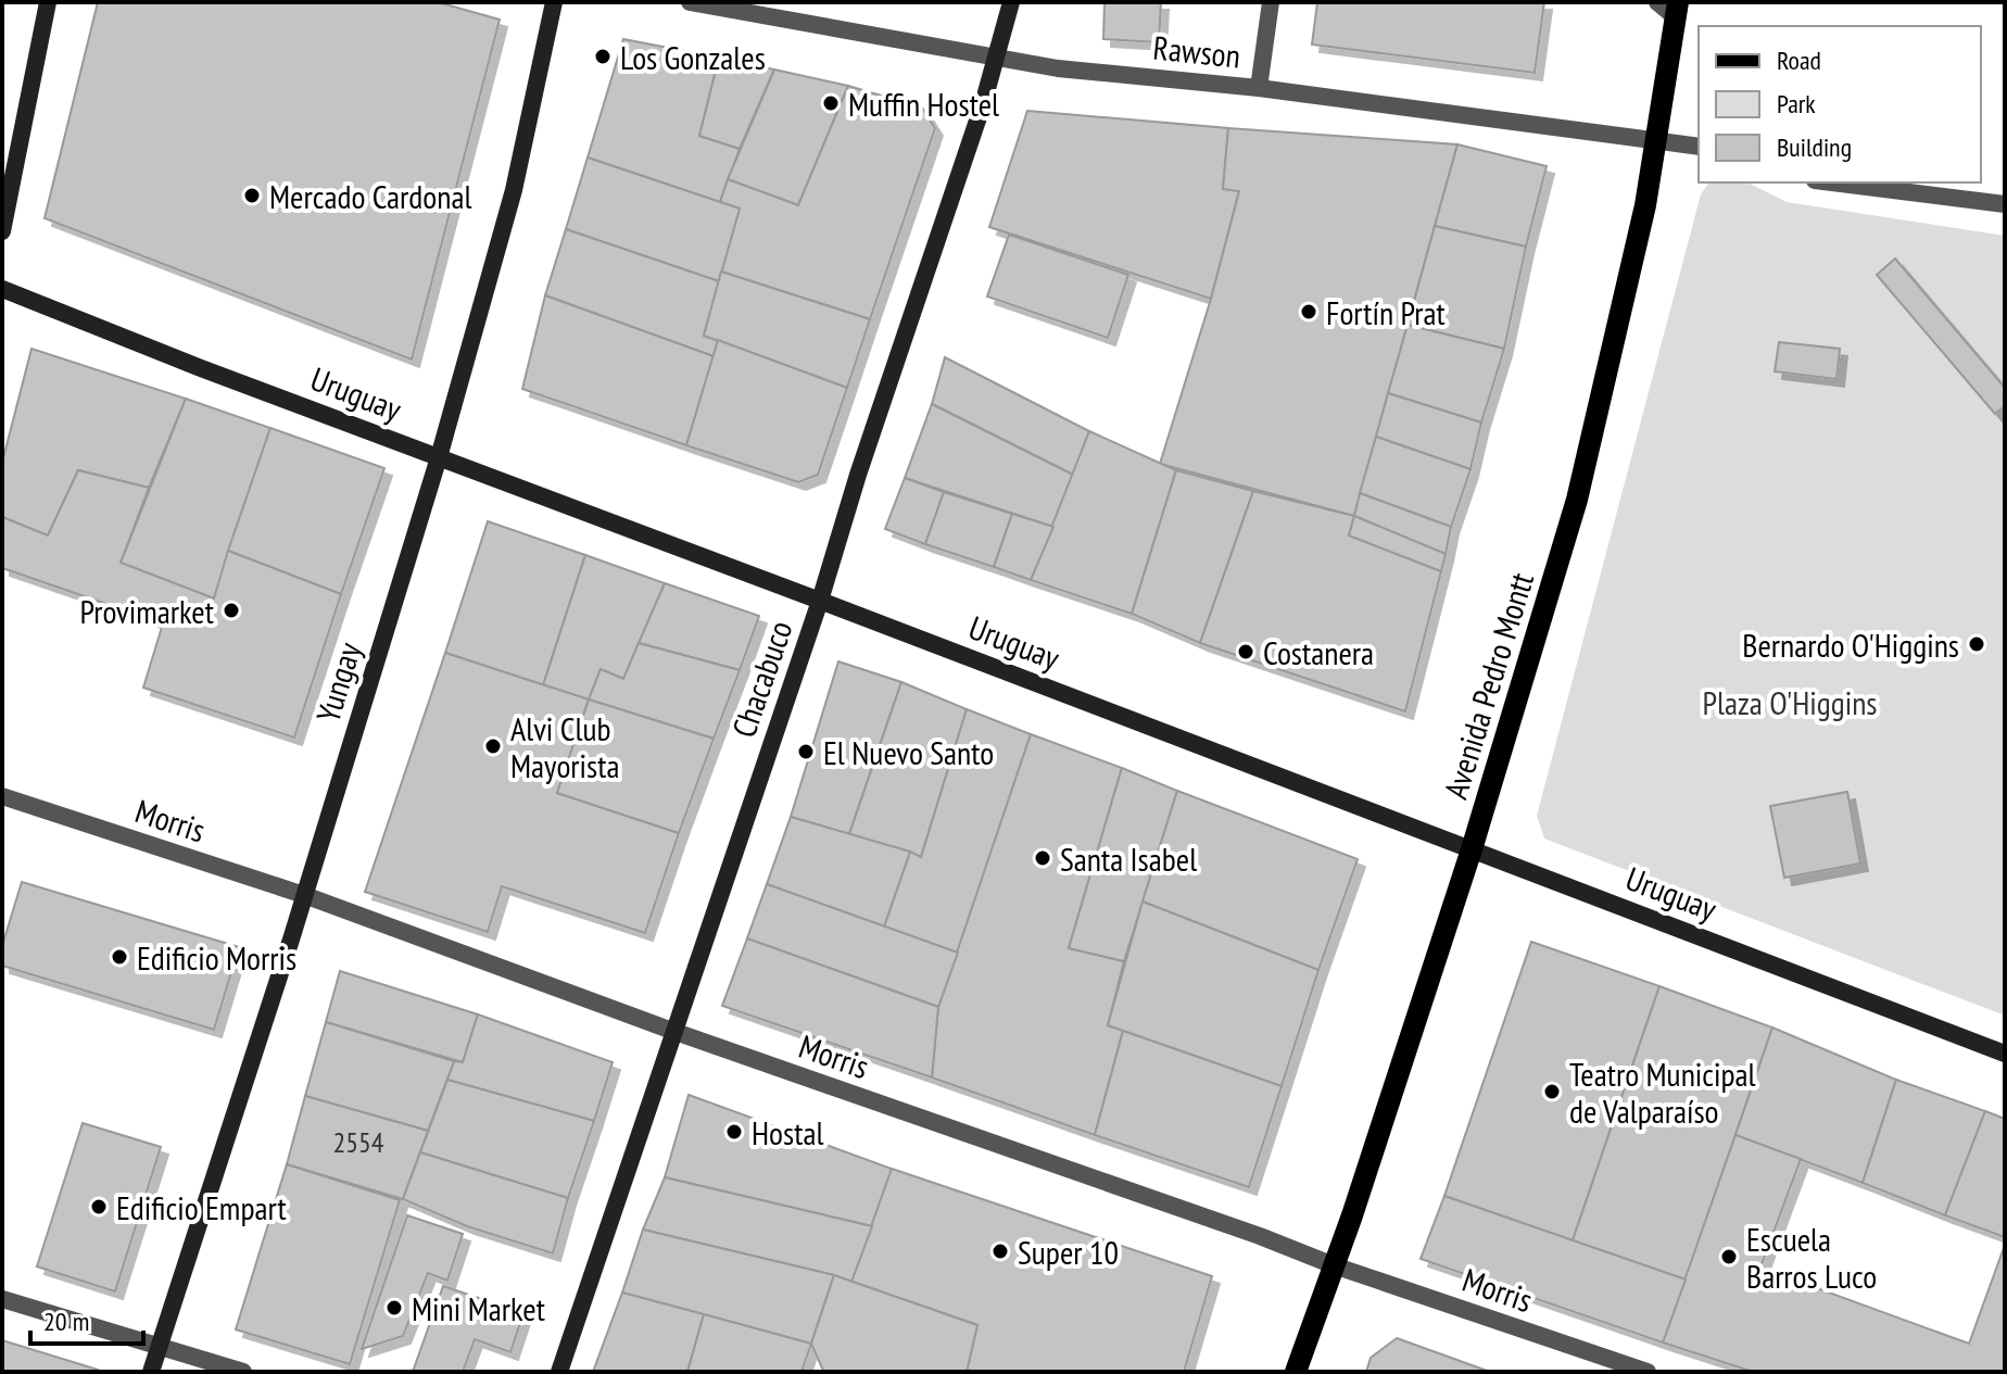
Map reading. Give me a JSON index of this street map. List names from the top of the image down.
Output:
{
  "streets": {
    "main road": ["Avenida Pedro Montt"],
    "street": [
      "Rawson",
      "Uruguay",
      "Chacabuco",
      "Yungay",
      "Morris"
    ]
  },
  "crossings": [
    ["Rawson", "Chacabuco"],
    ["Rawson", "Avenida Pedro Montt"],
    ["Uruguay", "Chacabuco"],
    ["Uruguay", "Yungay"],
    ["Uruguay", "Avenida Pedro Montt"],
    ["Chacabuco", "Morris"],
    ["Yungay", "Morris"],
    ["Avenida Pedro Montt", "Morris"]
  ],
  "parks": ["Plaza O'Higgins"],
  "places": [
    "Los Gonzales",
    "Muffin Hostel",
    "Mercado Cardonal",
    "Fortín Prat",
    "Provimarket",
    "Bernardo O'Higgins",
    "Costanera",
    "Alvi Club Mayorista",
    "El Nuevo Santo",
    "Santa Isabel",
    "Edificio Morris",
    "Teatro Municipal de Valparaíso",
    "Hostal",
    "Edificio Empart",
    "Super 10",
    "Escuela Barros Luco",
    "Mini Market"
  ],
  "house_numbers": ["2554"],
  "legend": ["Road", "Park", "Building"],
  "scale_bar": "20 m"
}
